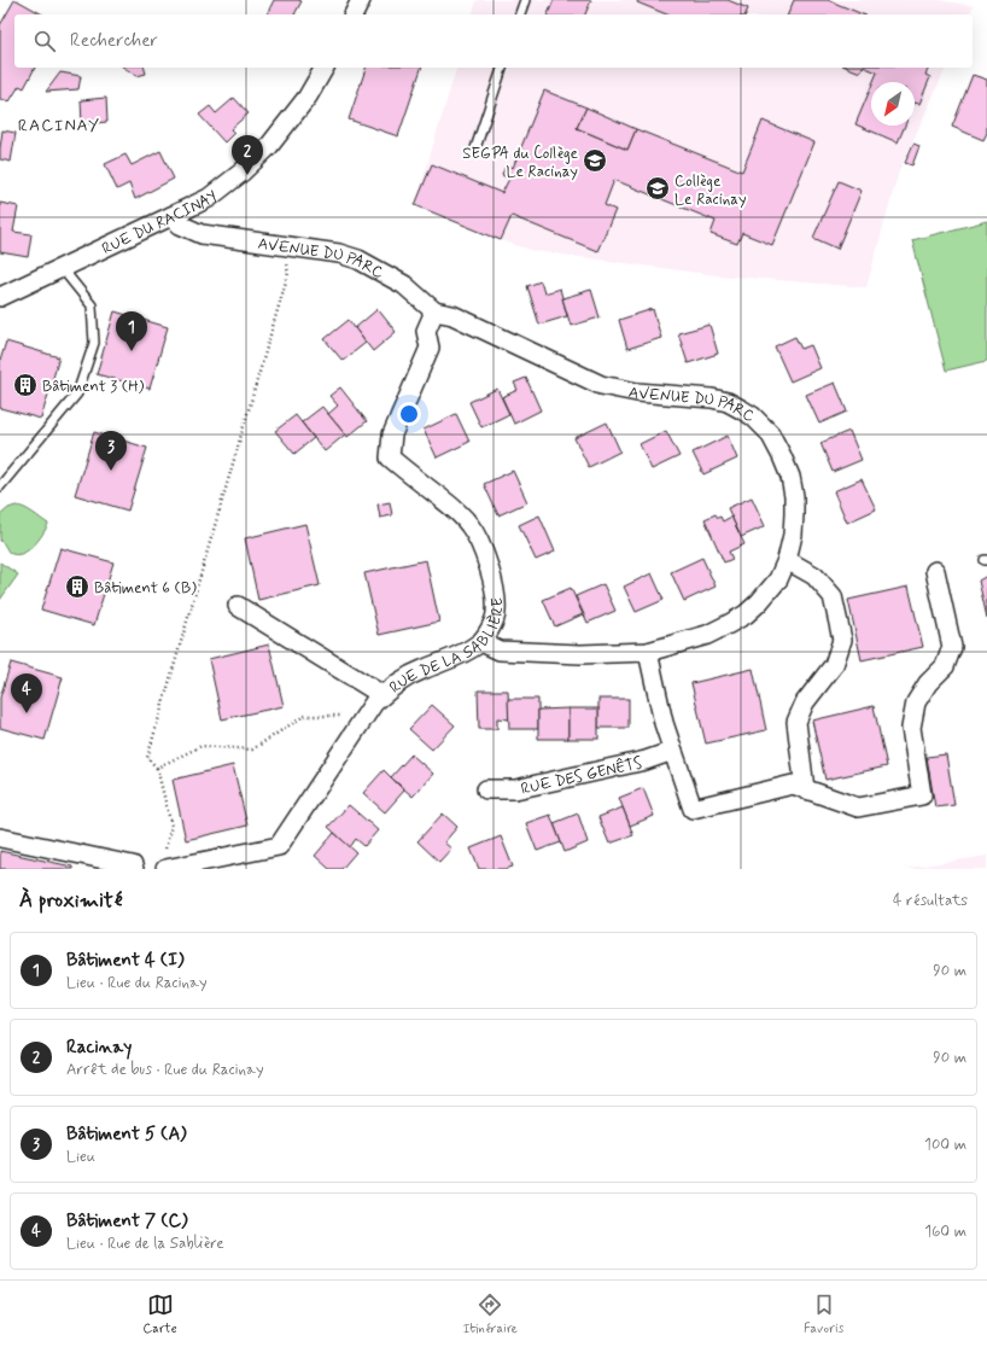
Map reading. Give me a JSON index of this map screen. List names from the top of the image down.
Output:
{
  "streets": {
    "street": [
      "RUE DU RACINAY",
      "AVENUE DU PARC",
      "RUE DE LA SABLIÈRE",
      "RUE DES GENÊTS"
    ]
  },
  "crossings": [
    ["RUE DU RACINAY", "AVENUE DU PARC"],
    ["AVENUE DU PARC", "RUE DE LA SABLIÈRE"]
  ],
  "districts": ["RACINAY"],
  "places": {
    "school or university": ["SEGPA du Collège Le Racinay", "Collège Le Racinay"],
    "building": ["Bâtiment 3 (H)", "Bâtiment 6 (B)"]
  },
  "north": "bottom left",
  "page": {
    "search": "Rechercher",
    "pins": [
      "2",
      "1",
      "3",
      "4"
    ],
    "heading": ["À proximité", "4 résultats"],
    "list": [
      {
        "mark": "1",
        "name": "Bâtiment 4 (I)",
        "note": "Lieu · Rue du Racinay",
        "value": "90 m"
      },
      {
        "mark": "2",
        "name": "Racinay",
        "note": "Arrêt de bus · Rue du Racinay",
        "value": "90 m"
      },
      {
        "mark": "3",
        "name": "Bâtiment 5 (A)",
        "note": "Lieu",
        "value": "100 m"
      },
      {
        "mark": "4",
        "name": "Bâtiment 7 (C)",
        "note": "Lieu · Rue de la Sablière",
        "value": "160 m"
      }
    ],
    "nav": ["Carte", "Itinéraire", "Favoris"]
  }
}
